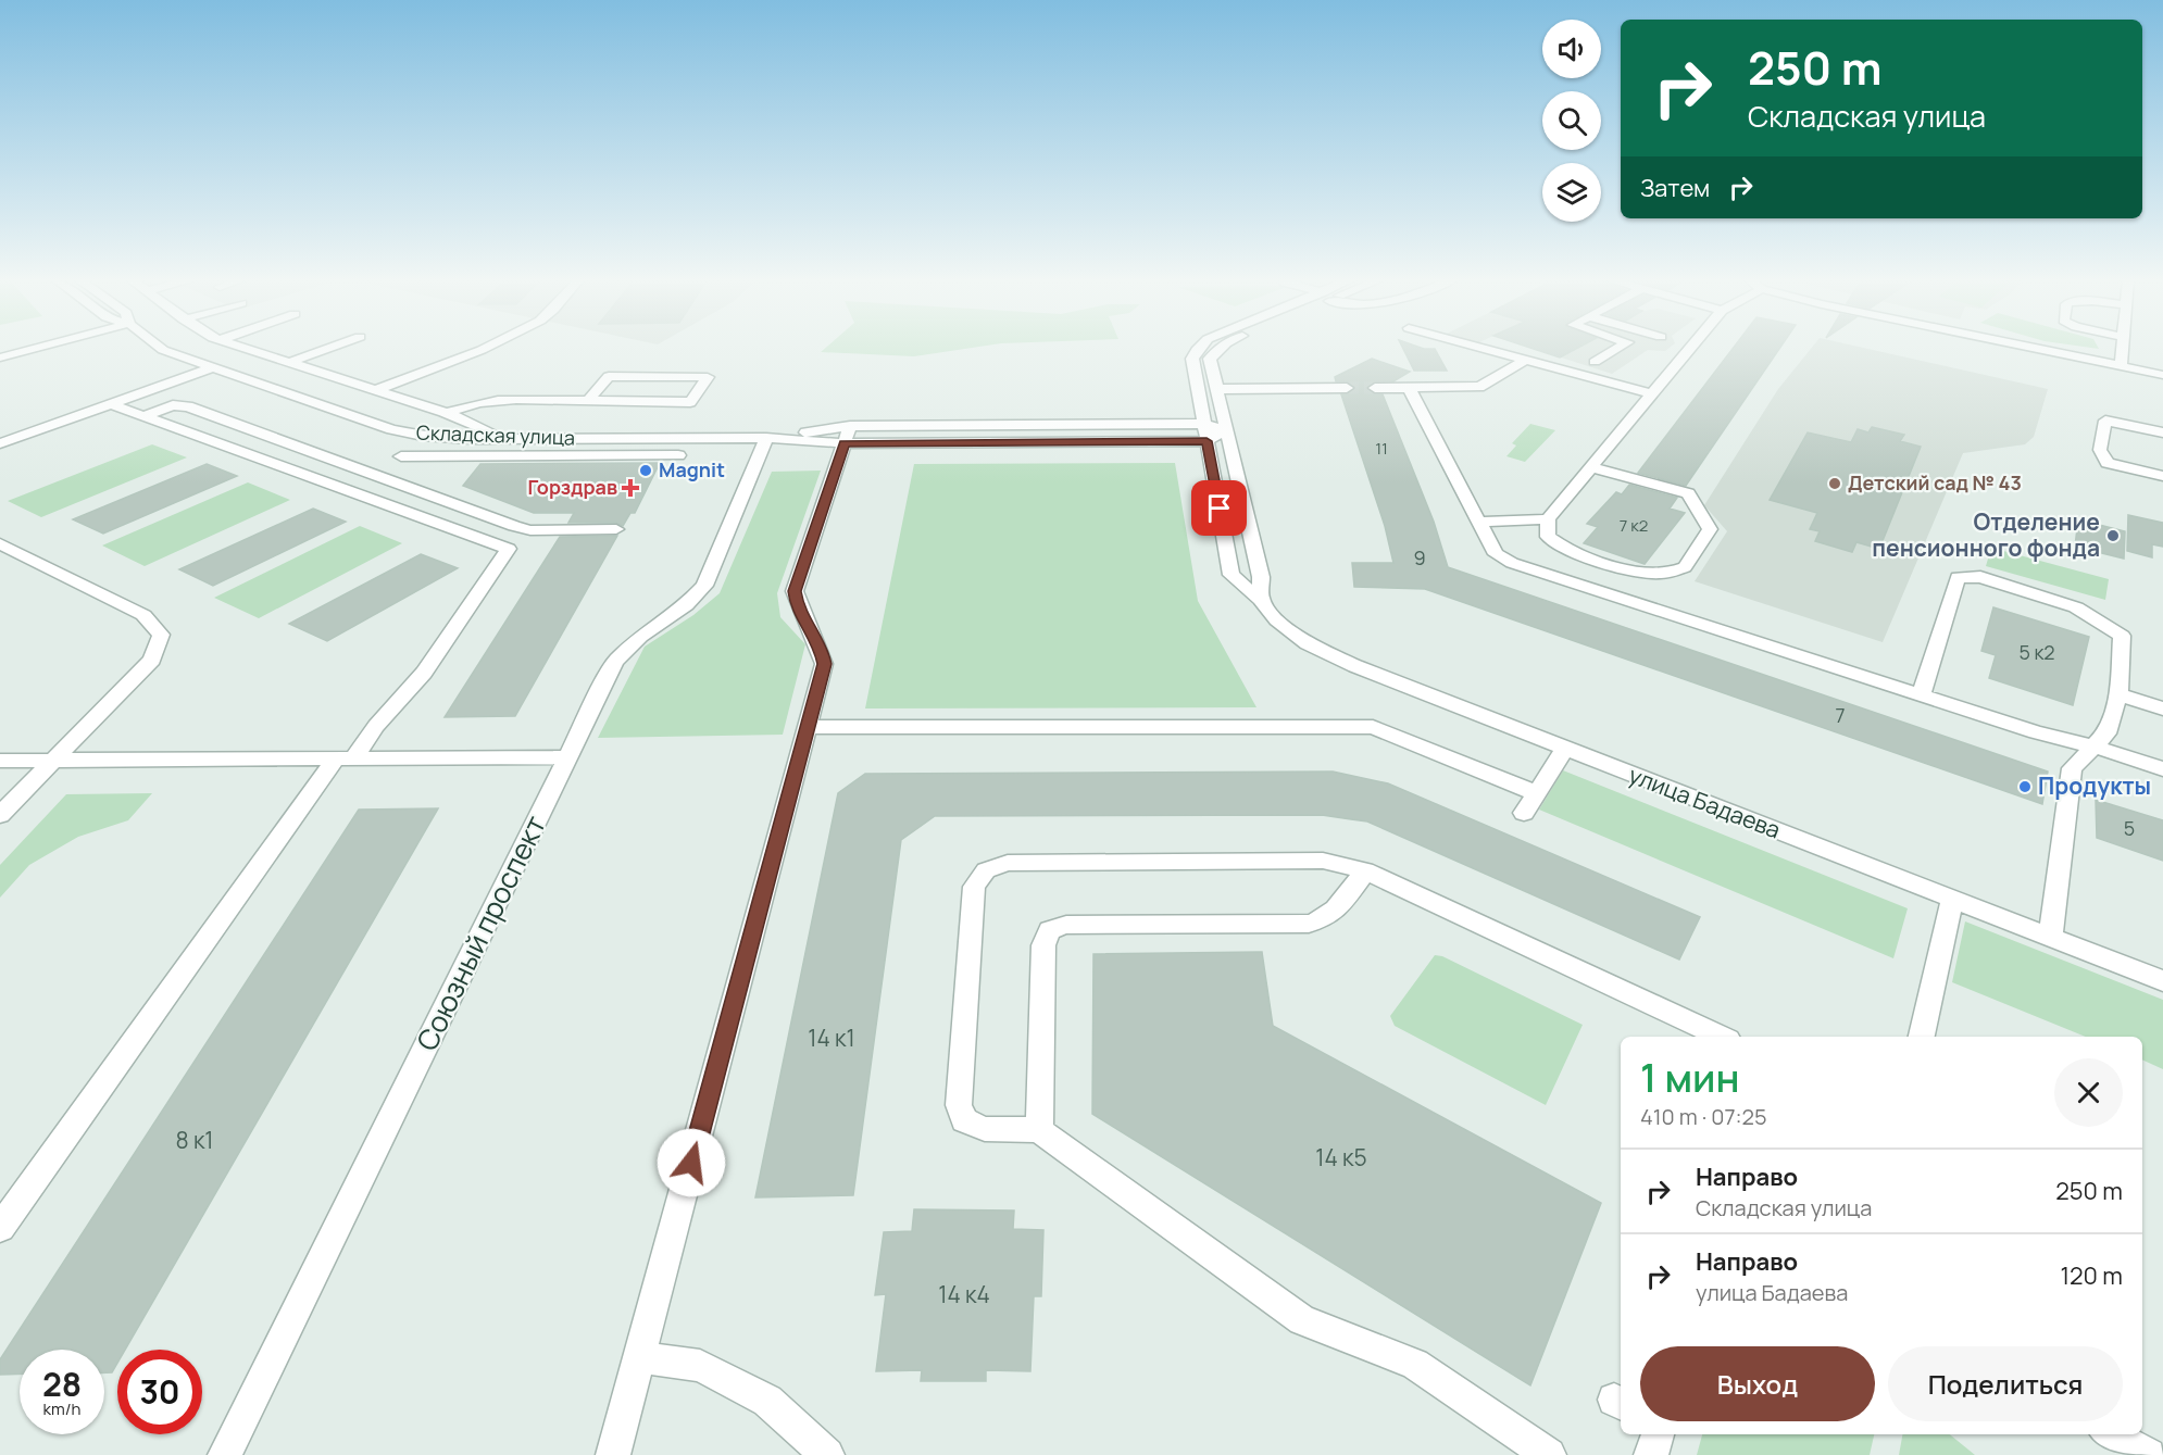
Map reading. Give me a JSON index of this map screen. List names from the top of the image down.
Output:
{
  "streets": {
    "street": ["Складская улица", "улица Бадаева", "Союзный проспект"]
  },
  "crossings": [
    ["Складская улица", "улица Бадаева"],
    ["Складская улица", "Союзный проспект"]
  ],
  "places": {
    "other": [
      "Magnit",
      "Детский сад № 43",
      "Отделение пенсионного фонда",
      "Продукты"
    ],
    "health": ["Горздрав"]
  },
  "house_numbers": [
    "11",
    "7 к2",
    "9",
    "5 к2",
    "7",
    "5",
    "14 к1",
    "8 к1",
    "14 к5",
    "14 к4"
  ],
  "page": {
    "turn": ["250 m", "Складская улица"],
    "then": "Затем",
    "heading": ["1 мин", "410 m · 07:25"],
    "list": [
      {
        "name": "Направо",
        "note": "Складская улица",
        "value": "250 m"
      },
      {
        "name": "Направо",
        "note": "улица Бадаева",
        "value": "120 m"
      }
    ],
    "buttons": ["Выход", "Поделиться"],
    "speed": "28 km/h",
    "limit": "30"
  }
}
